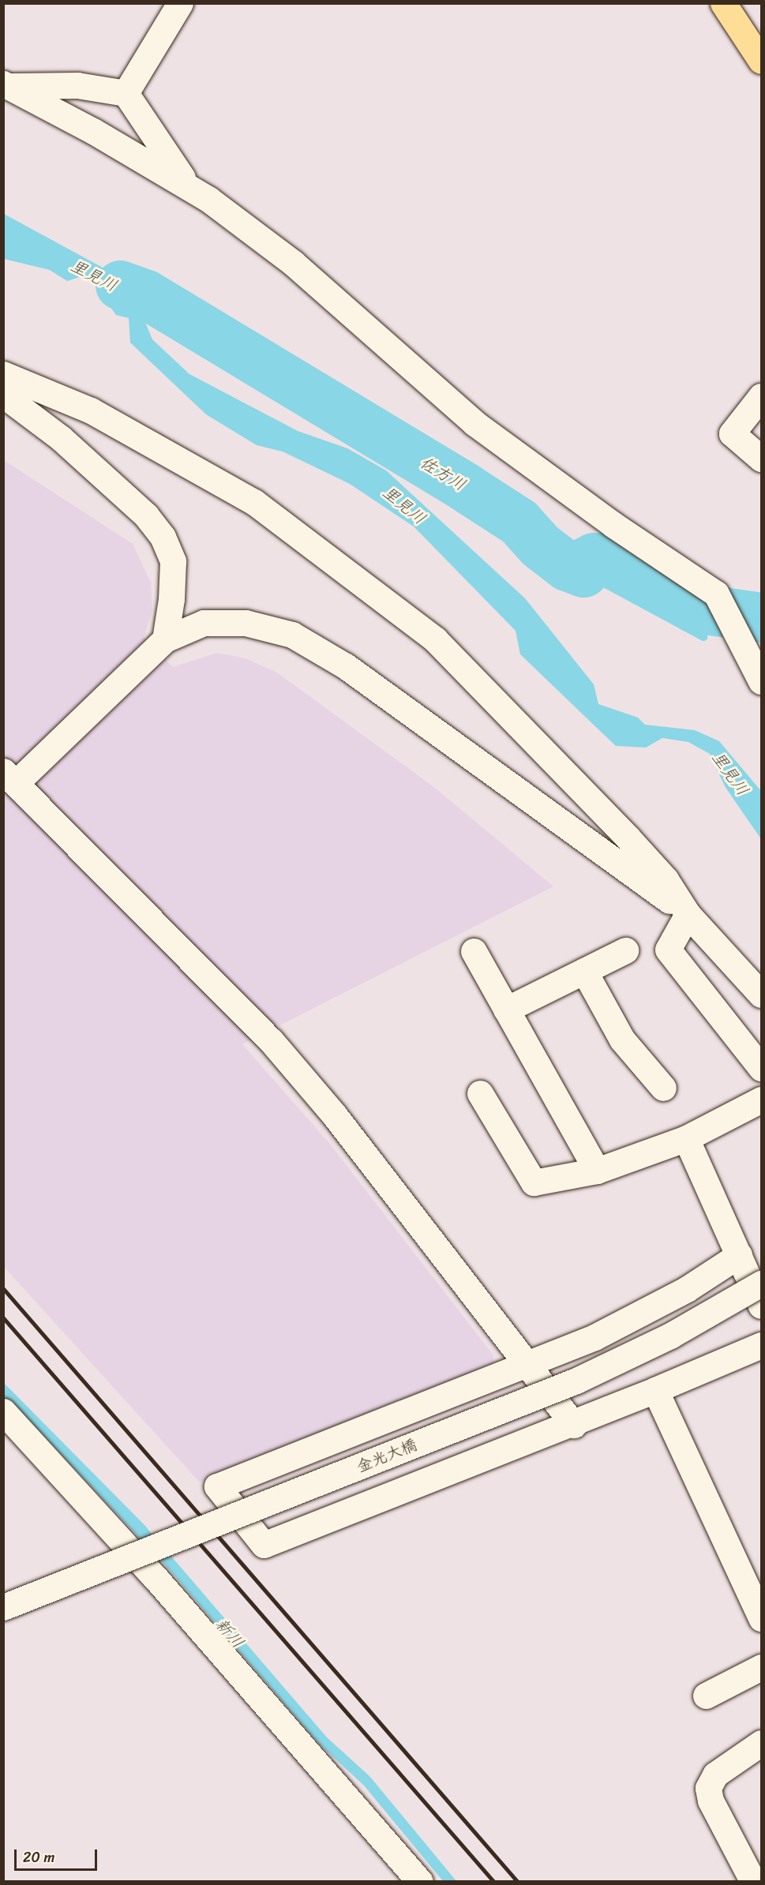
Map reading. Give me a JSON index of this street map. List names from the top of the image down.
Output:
{
  "streets": {
    "street": ["金光大橋"]
  },
  "water": ["里見川", "佐方川", "新川"],
  "scale_bar": "20 m"
}
